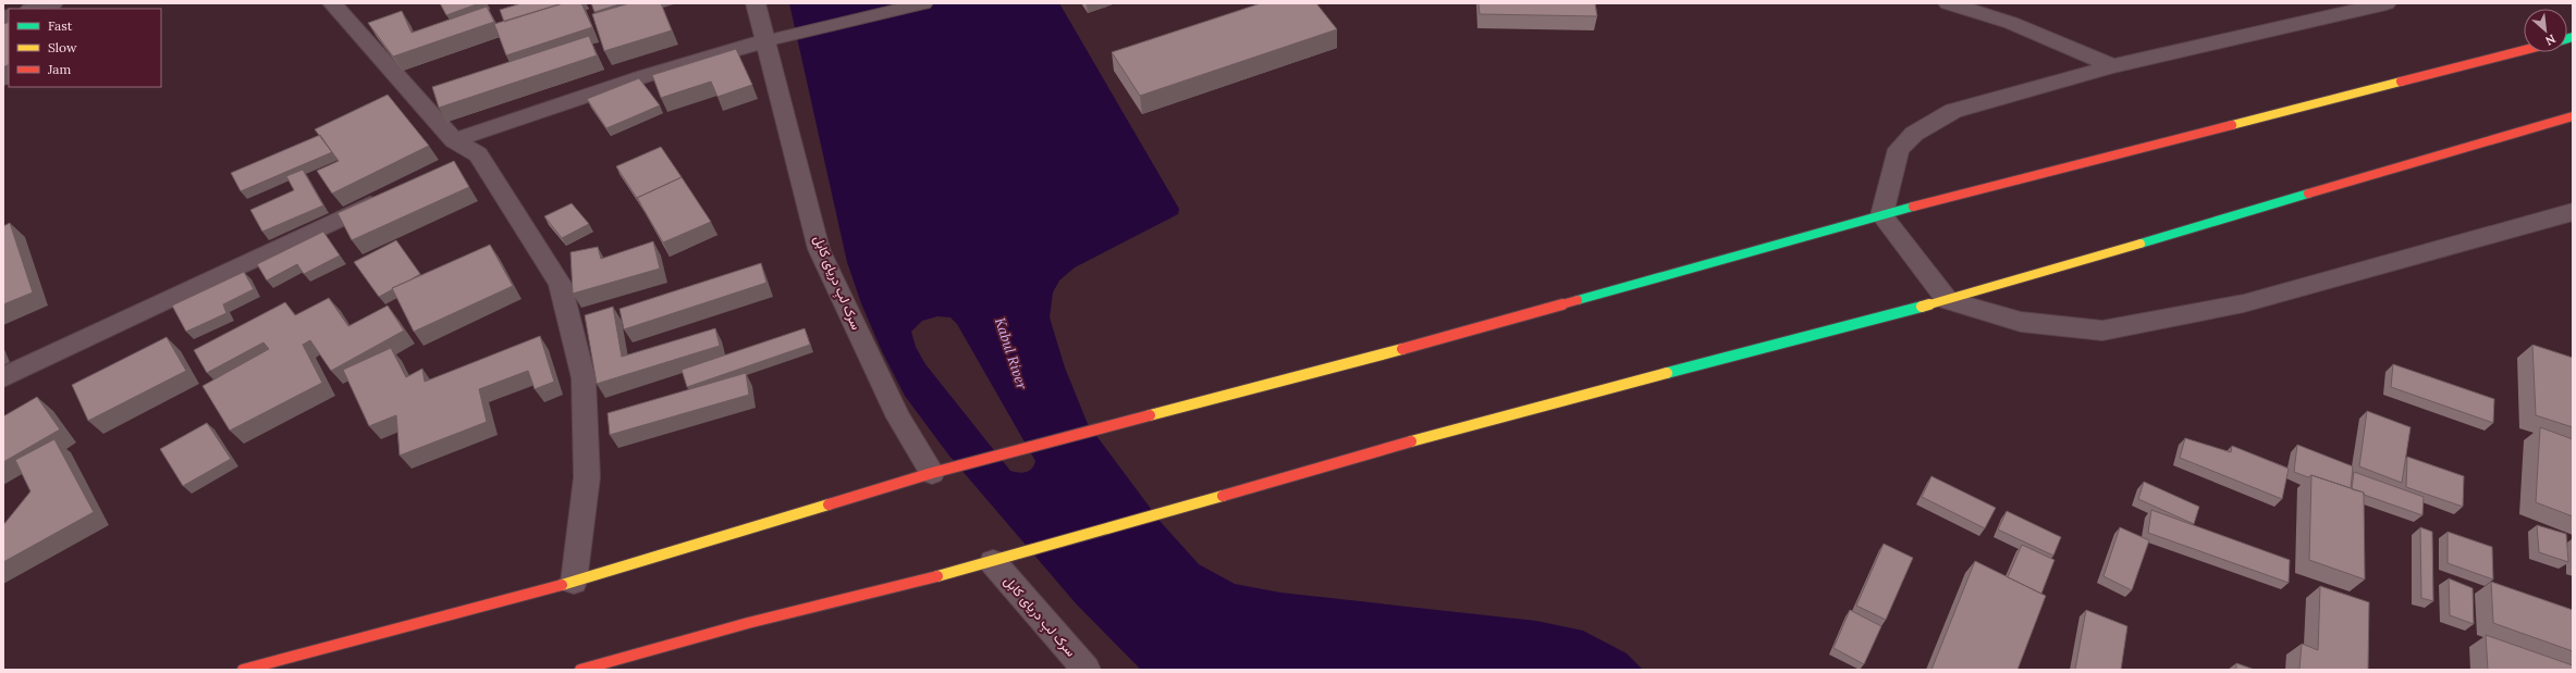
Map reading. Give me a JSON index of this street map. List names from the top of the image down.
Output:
{
  "streets": {
    "street": ["سرک لبِ دریای کابل"]
  },
  "water": ["Kabul River"],
  "legend": ["Fast", "Slow", "Jam"],
  "north": "bottom right"
}
